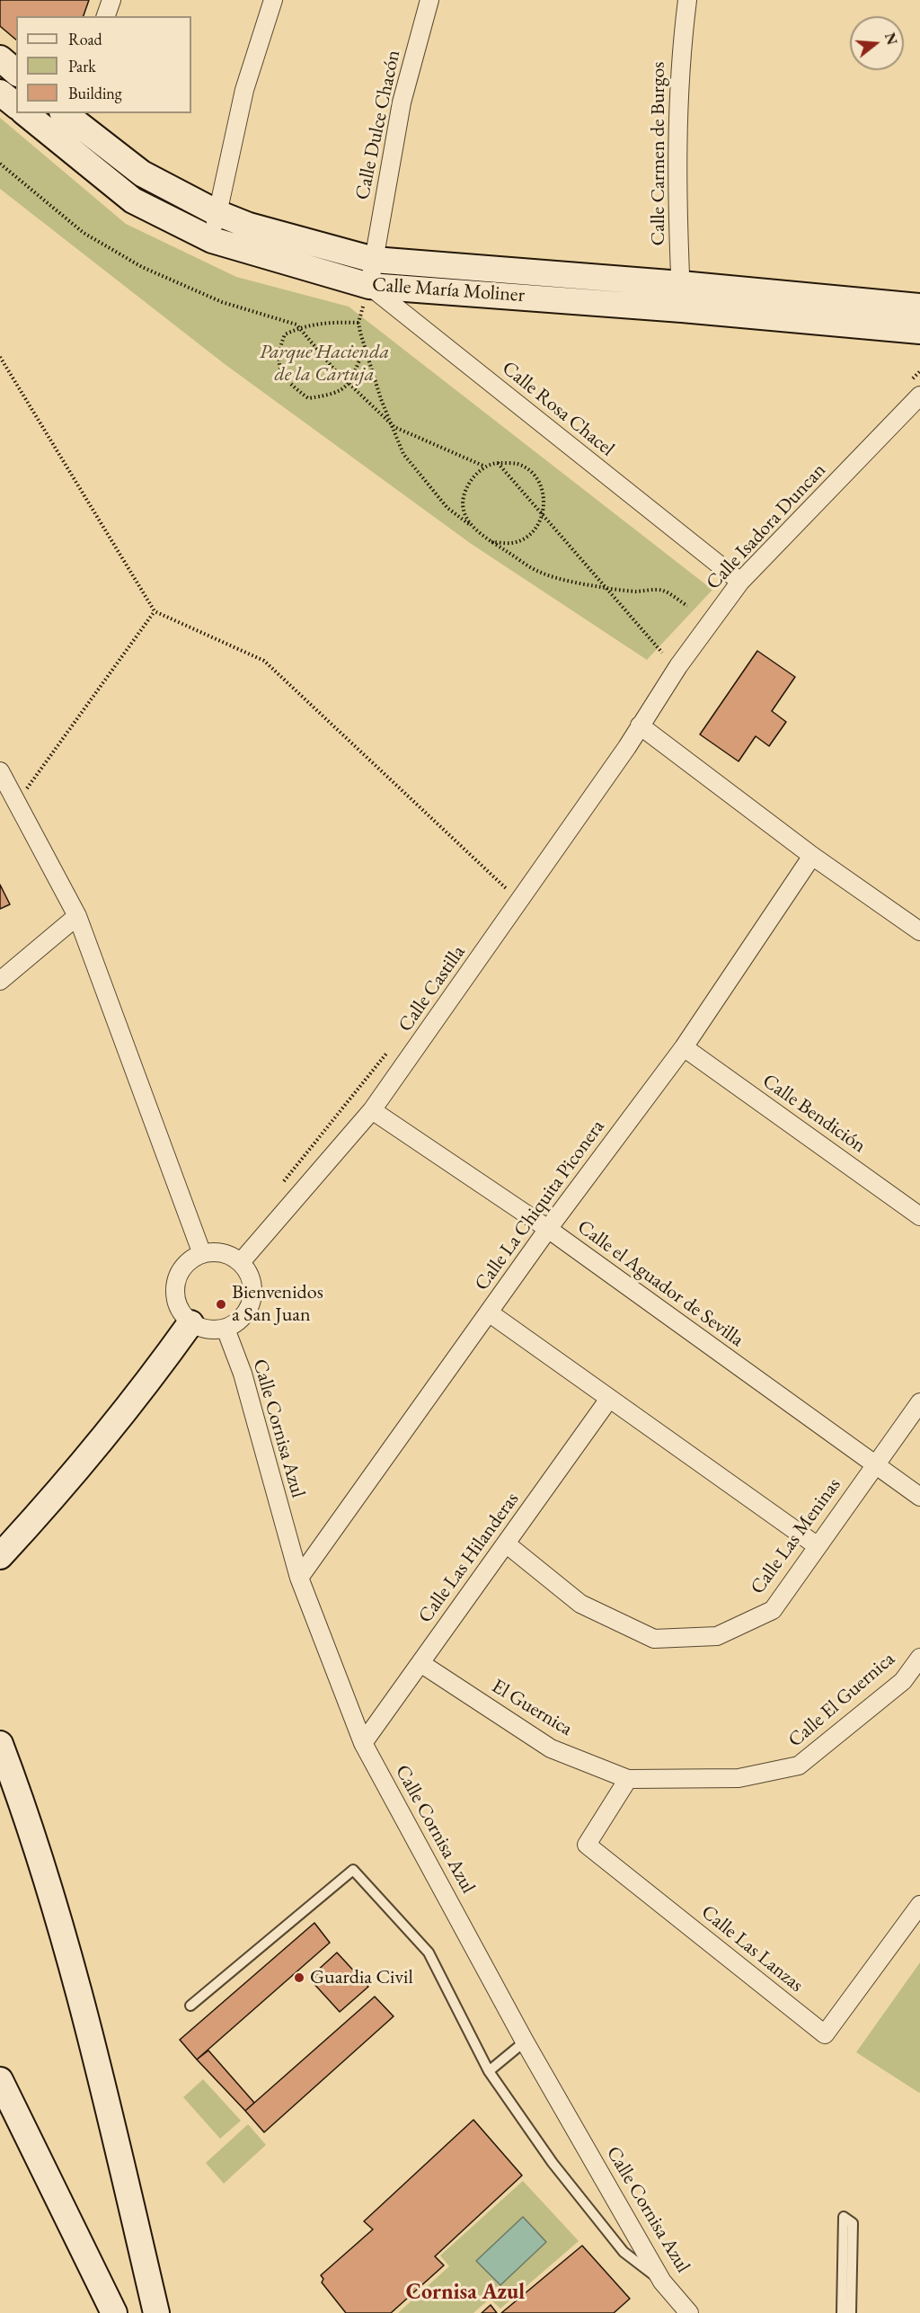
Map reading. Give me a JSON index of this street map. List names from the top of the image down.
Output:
{
  "streets": {
    "street": [
      "Calle Dulce Chacón",
      "Calle Carmen de Burgos",
      "Calle María Moliner",
      "Calle Rosa Chacel",
      "Calle Isadora Duncan",
      "Calle Castilla",
      "Calle Bendición",
      "Calle La Chiquita Piconera",
      "Calle el Aguador de Sevilla",
      "Calle Cornisa Azul",
      "Calle Las Meninas",
      "Calle Las Hilanderas",
      "Calle El Guernica",
      "El Guernica",
      "Calle Las Lanzas"
    ]
  },
  "crossings": [
    ["Calle Dulce Chacón", "Calle María Moliner"],
    ["Calle Carmen de Burgos", "Calle María Moliner"],
    ["Calle María Moliner", "Calle Rosa Chacel"],
    ["Calle Rosa Chacel", "Calle Isadora Duncan"],
    ["Calle Isadora Duncan", "Calle Castilla"],
    ["Calle Castilla", "Calle el Aguador de Sevilla"],
    ["Calle Castilla", "Calle Cornisa Azul"],
    ["Calle Bendición", "Calle La Chiquita Piconera"],
    ["Calle La Chiquita Piconera", "Calle el Aguador de Sevilla"],
    ["Calle La Chiquita Piconera", "Calle Cornisa Azul"],
    ["Calle el Aguador de Sevilla", "Calle Las Meninas"],
    ["Calle Cornisa Azul", "Calle Las Hilanderas"],
    ["Calle Las Meninas", "Calle Las Hilanderas"],
    ["Calle Las Hilanderas", "El Guernica"],
    ["Calle El Guernica", "El Guernica"],
    ["Calle El Guernica", "Calle Las Lanzas"],
    ["El Guernica", "Calle Las Lanzas"]
  ],
  "districts": ["Cornisa Azul"],
  "parks": ["Parque Hacienda de la Cartuja"],
  "places": ["Bienvenidos a San Juan", "Guardia Civil"],
  "legend": ["Road", "Park", "Building"],
  "north": "right"
}
